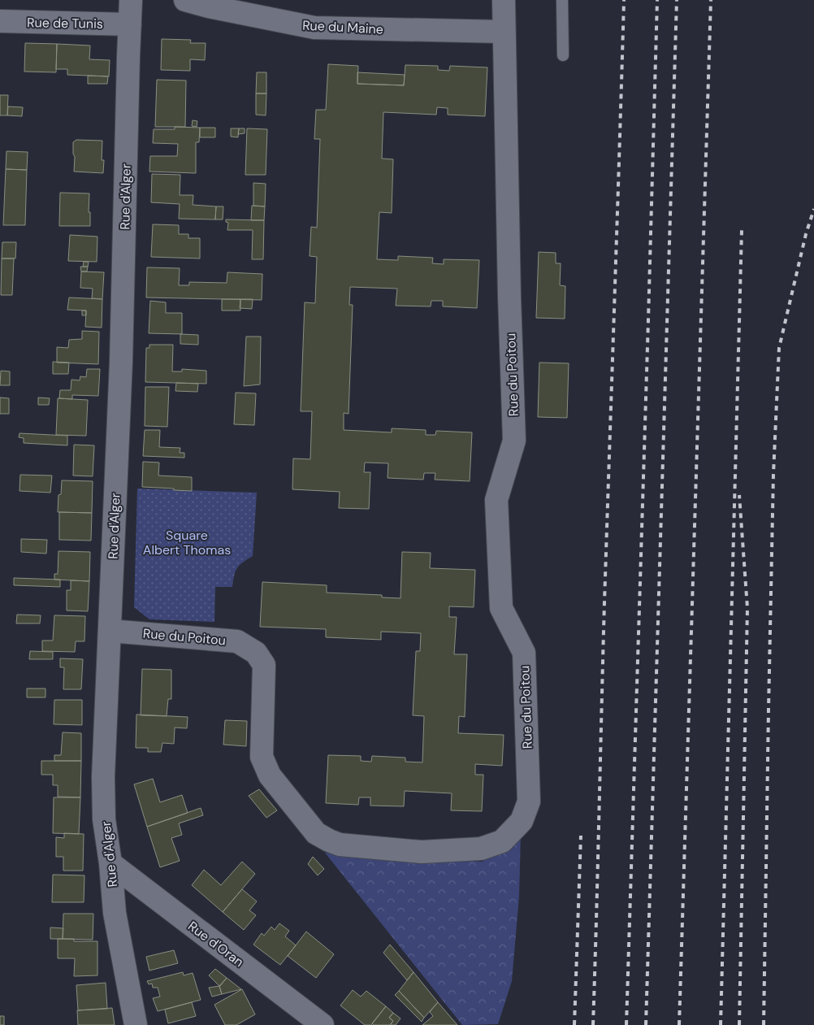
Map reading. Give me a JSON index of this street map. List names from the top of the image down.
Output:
{
  "streets": {
    "street": [
      "Rue de Tunis",
      "Rue du Maine",
      "Rue d'Alger",
      "Rue du Poitou",
      "Rue d'Oran"
    ]
  },
  "crossings": [
    ["Rue de Tunis", "Rue d'Alger"],
    ["Rue du Maine", "Rue du Poitou"],
    ["Rue d'Alger", "Rue du Poitou"],
    ["Rue d'Alger", "Rue d'Oran"]
  ],
  "parks": ["Square Albert Thomas"]
}
